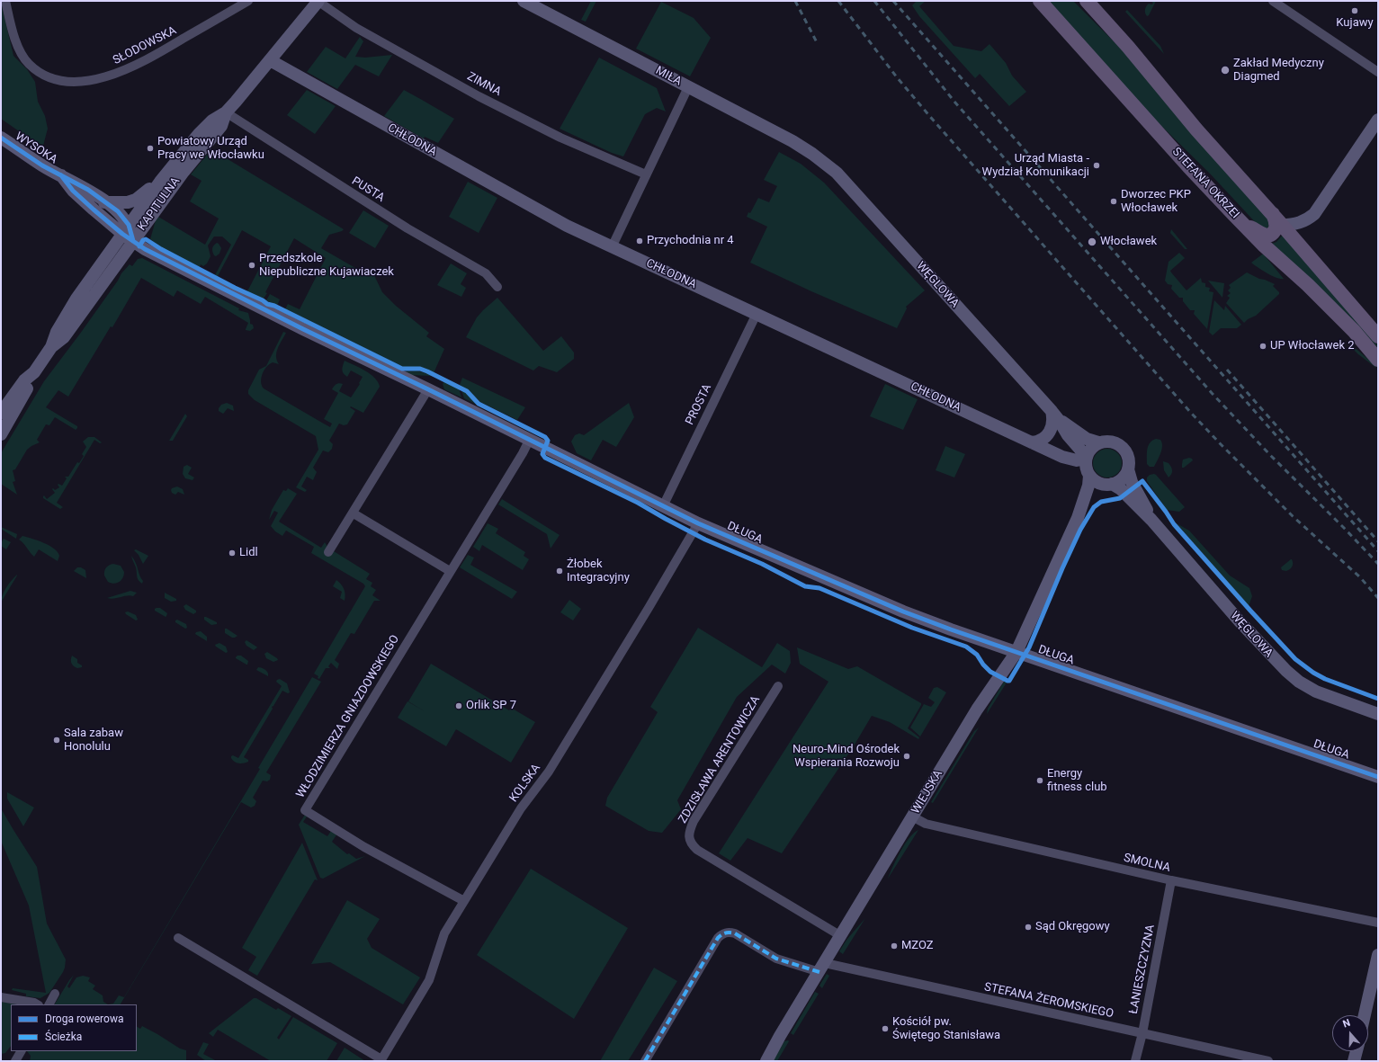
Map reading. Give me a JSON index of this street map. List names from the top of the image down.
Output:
{
  "streets": {
    "main road": ["STEFANA OKRZEI"],
    "street": [
      "SŁODOWSKA",
      "MIŁA",
      "ZIMNA",
      "CHŁODNA",
      "WYSOKA",
      "PUSTA",
      "KAPITULNA",
      "WĘGLOWA",
      "PROSTA",
      "DŁUGA",
      "WŁODZIMIERZA GNIAZDOWSKIEGO",
      "ZDZISŁAWA ARENTOWICZA",
      "KOLSKA",
      "WIEJSKA",
      "SMOLNA",
      "ŁANIESZCZYZNA",
      "STEFANA ŻEROMSKIEGO"
    ]
  },
  "crossings": [
    ["MIŁA", "WĘGLOWA"],
    ["ZIMNA", "KAPITULNA"],
    ["CHŁODNA", "KAPITULNA"],
    ["CHŁODNA", "WĘGLOWA"],
    ["CHŁODNA", "PROSTA"],
    ["CHŁODNA", "WIEJSKA"],
    ["WYSOKA", "KAPITULNA"],
    ["WYSOKA", "DŁUGA"],
    ["PUSTA", "KAPITULNA"],
    ["KAPITULNA", "DŁUGA"],
    ["WĘGLOWA", "WIEJSKA"],
    ["PROSTA", "DŁUGA"],
    ["DŁUGA", "WŁODZIMIERZA GNIAZDOWSKIEGO"],
    ["DŁUGA", "KOLSKA"],
    ["DŁUGA", "WIEJSKA"],
    ["WŁODZIMIERZA GNIAZDOWSKIEGO", "KOLSKA"],
    ["ZDZISŁAWA ARENTOWICZA", "WIEJSKA"],
    ["WIEJSKA", "SMOLNA"],
    ["WIEJSKA", "STEFANA ŻEROMSKIEGO"],
    ["SMOLNA", "ŁANIESZCZYZNA"],
    ["ŁANIESZCZYZNA", "STEFANA ŻEROMSKIEGO"]
  ],
  "places": [
    "Kujawy",
    "Zakład Medyczny Diagmed",
    "Powiatowy Urząd Pracy we Włocławku",
    "Urząd Miasta - Wydział Komunikacji",
    "Dworzec PKP Włocławek",
    "Przychodnia nr 4",
    "Włocławek",
    "Przedszkole Niepubliczne Kujawiaczek",
    "UP Włocławek 2",
    "Lidl",
    "Żłobek Integracyjny",
    "Orlik SP 7",
    "Sala zabaw Honolulu",
    "Neuro-Mind Ośrodek Wspierania Rozwoju",
    "Energy fitness club",
    "Sąd Okręgowy",
    "MZOZ",
    "Kościół pw. Świętego Stanisława"
  ],
  "legend": ["Droga rowerowa", "Ścieżka"],
  "north": "top"
}
